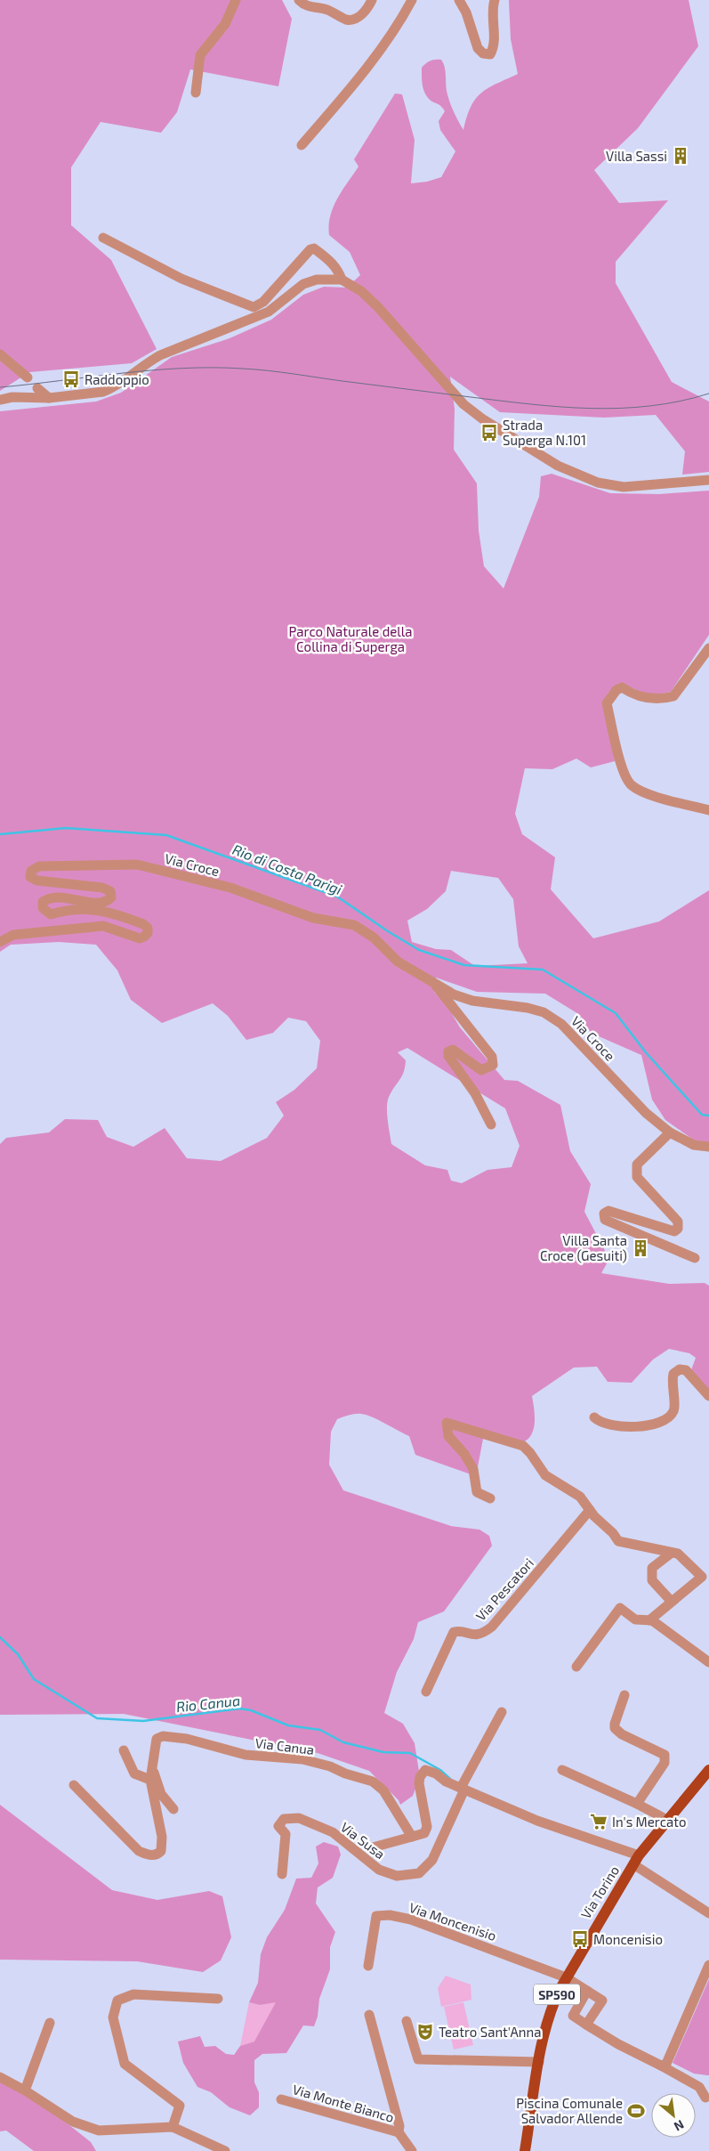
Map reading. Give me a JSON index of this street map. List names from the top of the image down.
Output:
{
  "streets": {
    "main road": ["Via Torino", "SP590"],
    "street": [
      "Via Croce",
      "Via Pescatori",
      "Via Canua",
      "Via Susa",
      "Via Moncenisio",
      "Via Monte Bianco"
    ]
  },
  "crossings": [
    ["Via Torino", "Via Moncenisio"]
  ],
  "water": ["Rio di Costa Parigi", "Rio Canua"],
  "parks": ["Parco Naturale della Collina di Superga"],
  "places": {
    "building": ["Villa Sassi", "Villa Santa Croce (Gesuiti)"],
    "bus stop": ["Raddoppio", "Strada Superga N.101", "Moncenisio"],
    "supermarket": ["In's Mercato"],
    "theatre": ["Teatro Sant'Anna"],
    "sports": ["Piscina Comunale Salvador Allende"]
  },
  "north": "bottom right"
}
